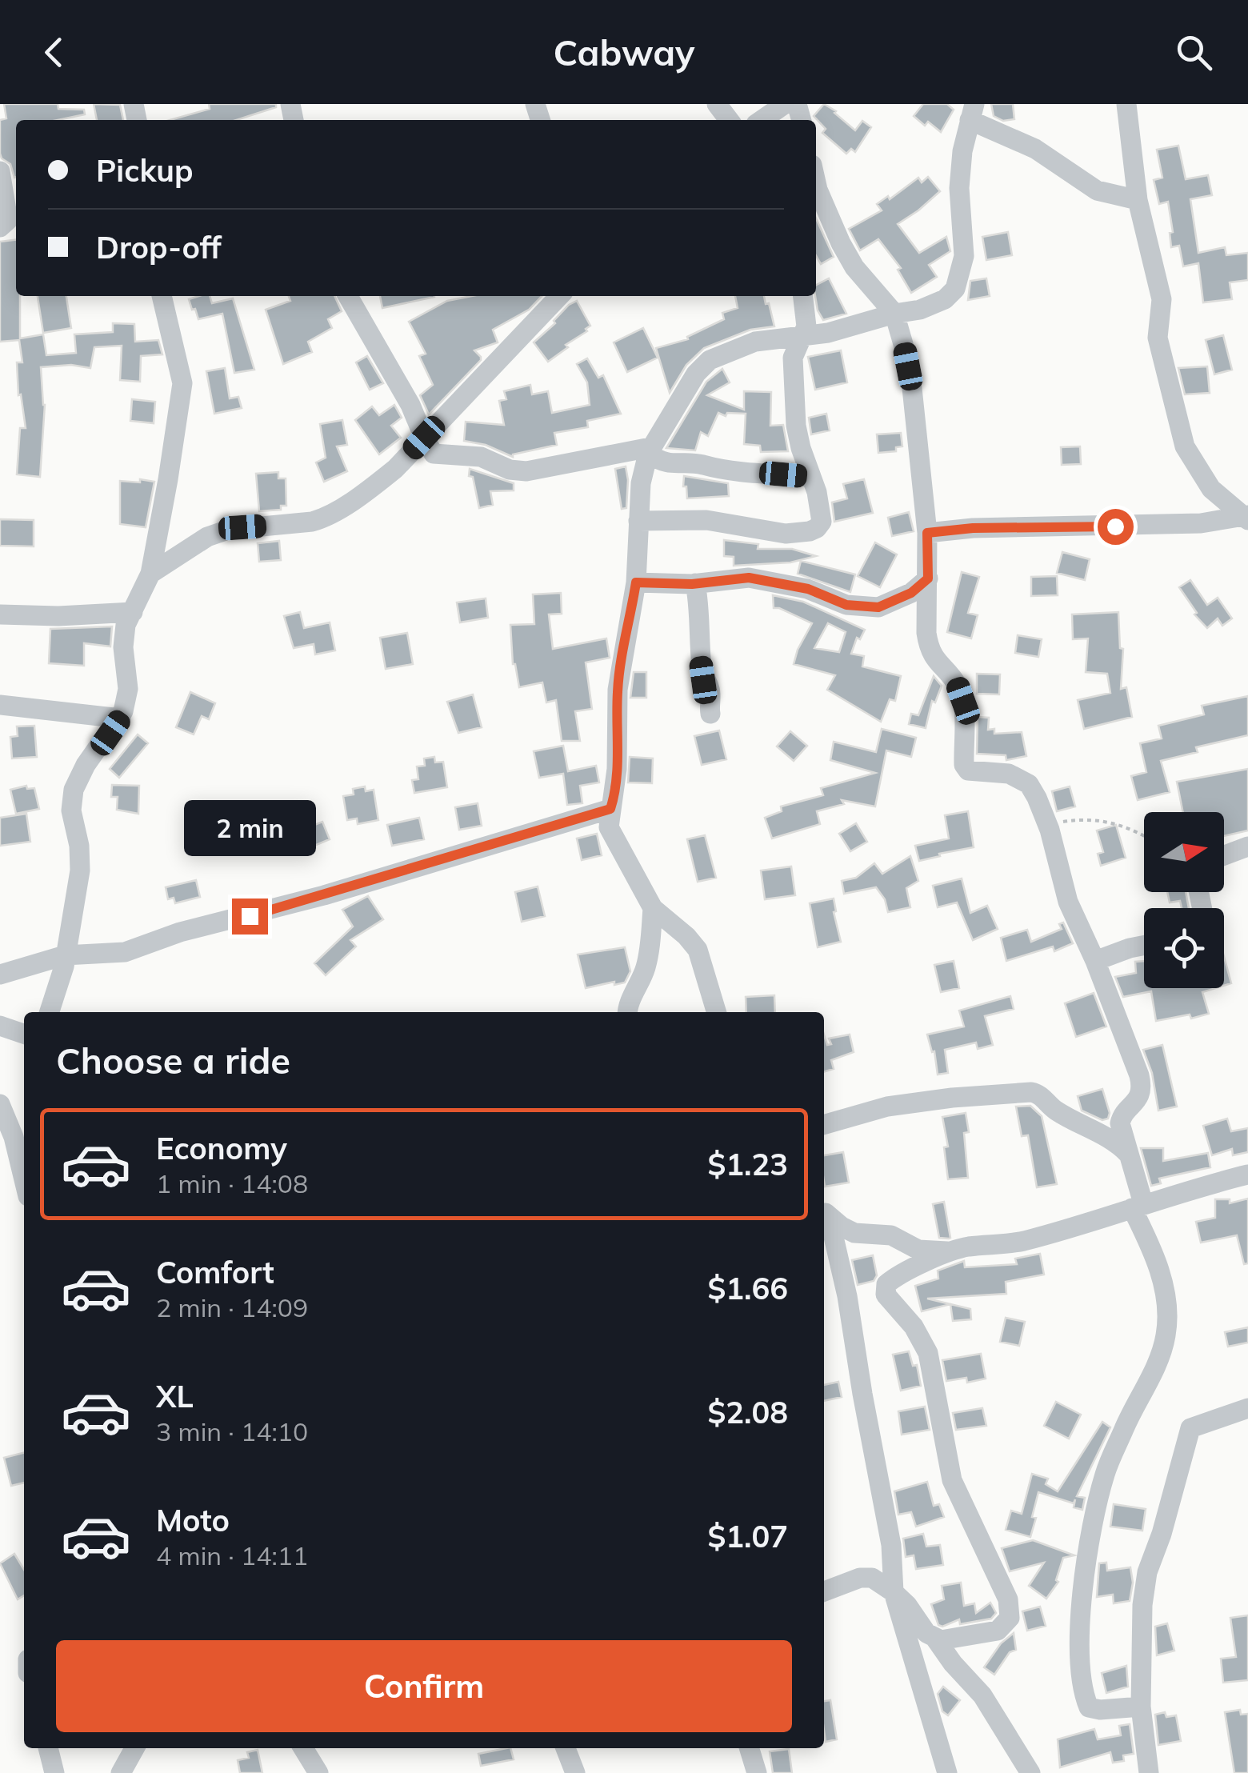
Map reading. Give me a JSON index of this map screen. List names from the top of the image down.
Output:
{
  "north": "right",
  "page": {
    "header": "Cabway",
    "banner": ["Pickup", "Drop-off"],
    "bubble": "2 min",
    "heading": "Choose a ride",
    "list": [
      {
        "name": "Economy",
        "note": "1 min · 14:08",
        "value": "$1.23"
      },
      {
        "name": "Comfort",
        "note": "2 min · 14:09",
        "value": "$1.66"
      },
      {
        "name": "XL",
        "note": "3 min · 14:10",
        "value": "$2.08"
      },
      {
        "name": "Moto",
        "note": "4 min · 14:11",
        "value": "$1.07"
      }
    ],
    "buttons": "Confirm"
  }
}
